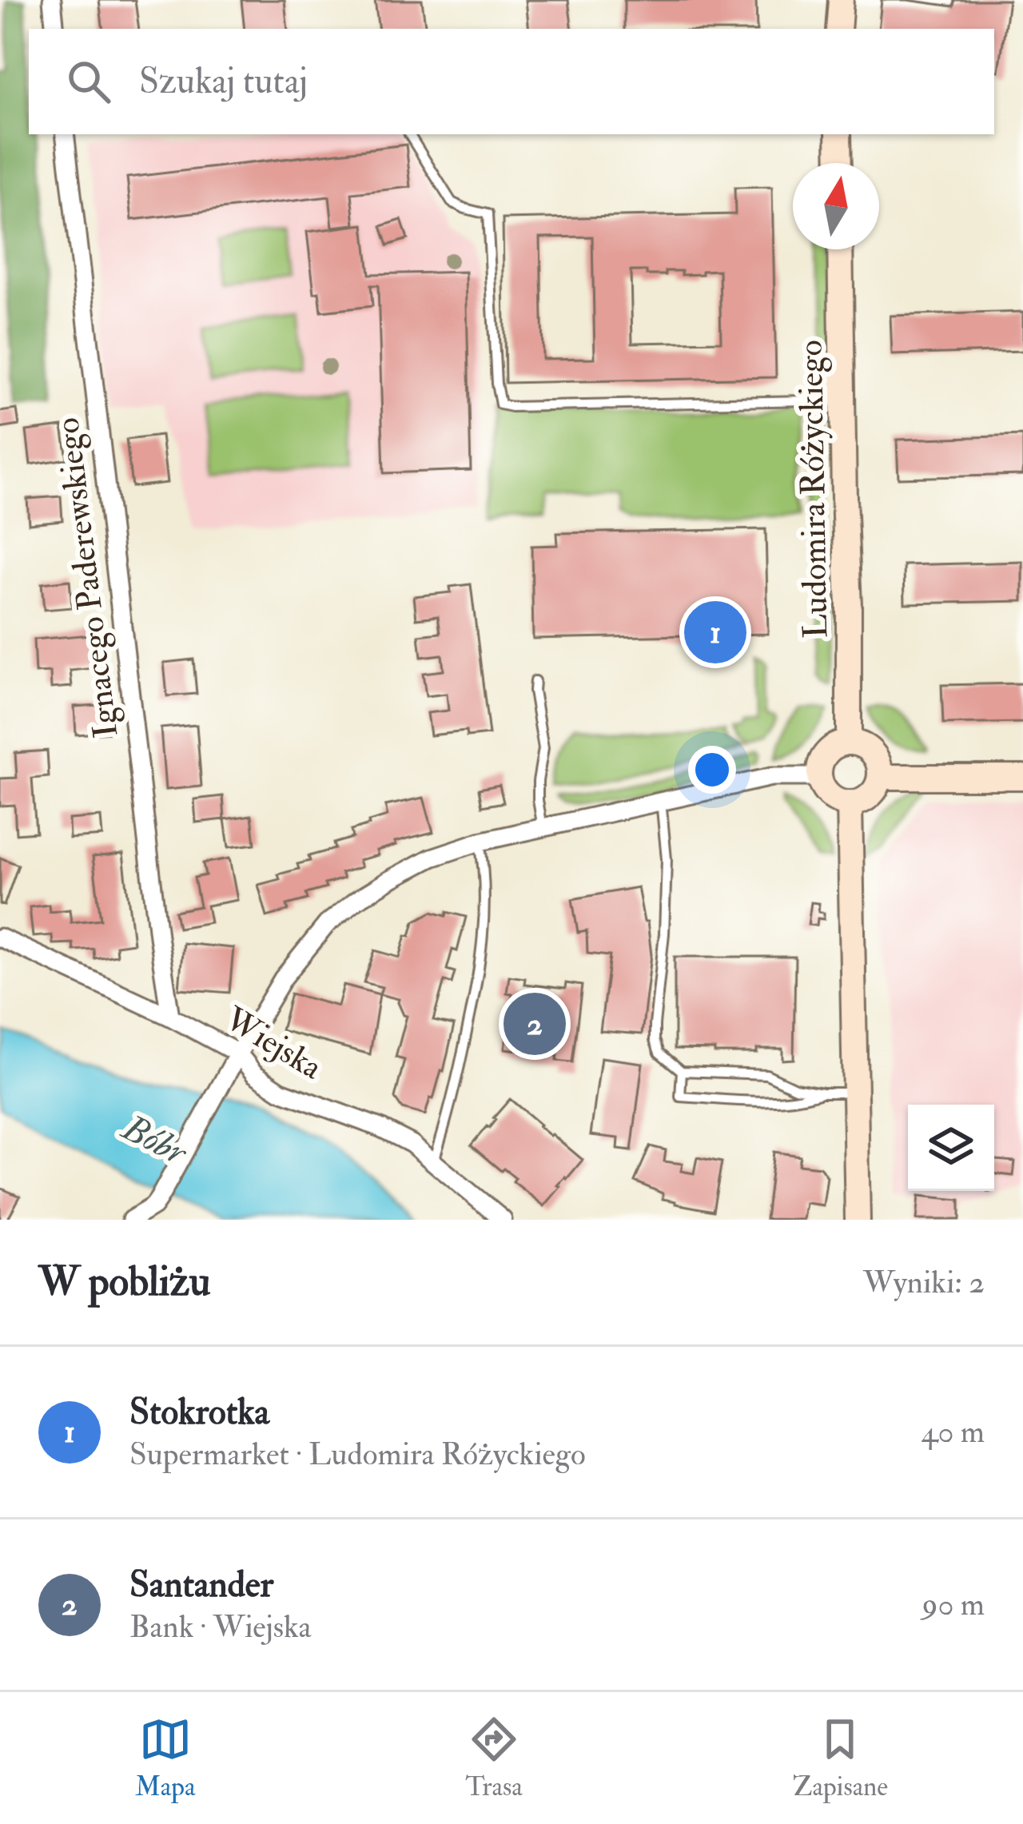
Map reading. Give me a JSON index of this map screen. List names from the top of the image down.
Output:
{
  "streets": {
    "street": ["Ludomira Różyckiego", "Ignacego Paderewskiego", "Wiejska"]
  },
  "crossings": [
    ["Ignacego Paderewskiego", "Wiejska"]
  ],
  "water": ["Bóbr"],
  "north": "top",
  "page": {
    "search": "Szukaj tutaj",
    "pins": ["1", "2"],
    "heading": ["W pobliżu", "Wyniki: 2"],
    "list": [
      {
        "mark": "1",
        "name": "Stokrotka",
        "note": "Supermarket · Ludomira Różyckiego",
        "value": "40 m"
      },
      {
        "mark": "2",
        "name": "Santander",
        "note": "Bank · Wiejska",
        "value": "90 m"
      }
    ],
    "nav": ["Mapa", "Trasa", "Zapisane"]
  }
}
